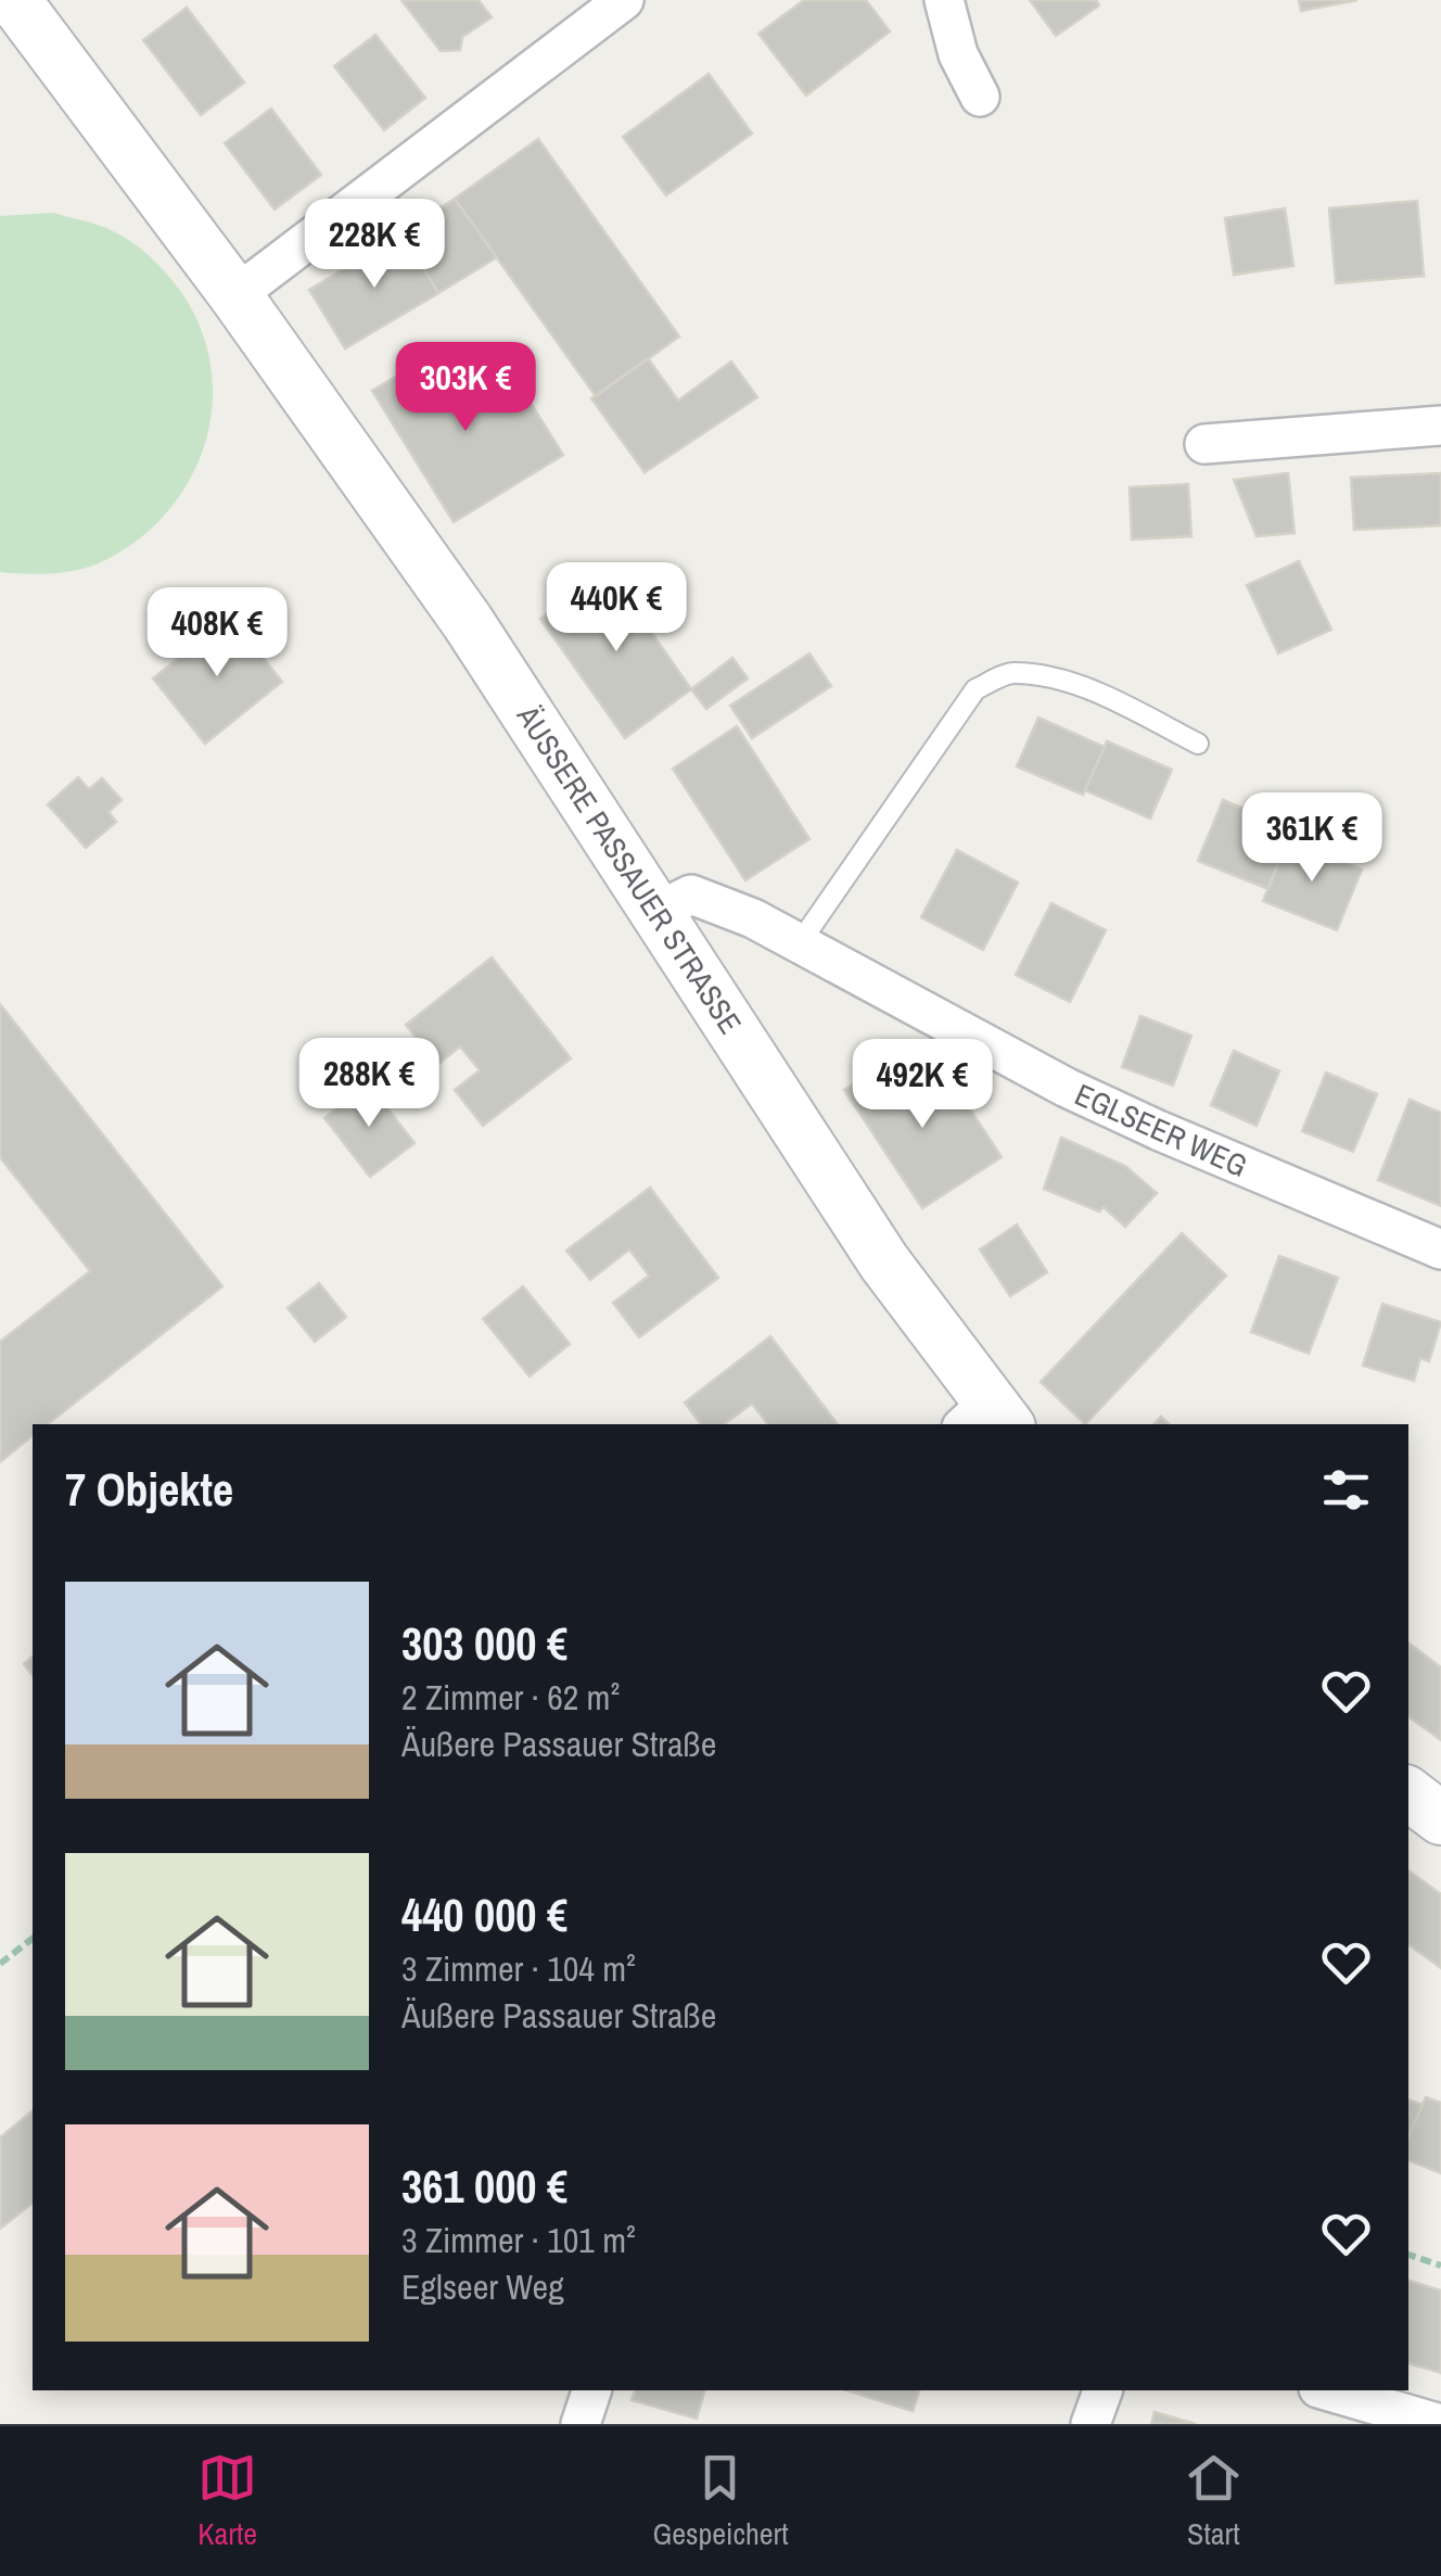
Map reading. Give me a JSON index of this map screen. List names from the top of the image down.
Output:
{
  "streets": {
    "main road": ["ÄUSSERE PASSAUER STRASSE"],
    "street": ["EGLSEER WEG"]
  },
  "crossings": [
    ["ÄUSSERE PASSAUER STRASSE", "EGLSEER WEG"]
  ],
  "page": {
    "price": [
      "228K €",
      "303K €",
      "440K €",
      "408K €",
      "361K €",
      "288K €",
      "492K €"
    ],
    "heading": "7 Objekte",
    "list": [
      {
        "name": "303 000 €",
        "note": "2 Zimmer · 62 m² · Äußere Passauer Straße"
      },
      {
        "name": "440 000 €",
        "note": "3 Zimmer · 104 m² · Äußere Passauer Straße"
      },
      {
        "name": "361 000 €",
        "note": "3 Zimmer · 101 m² · Eglseer Weg"
      }
    ],
    "tabs": ["Karte", "Gespeichert", "Start"]
  }
}
